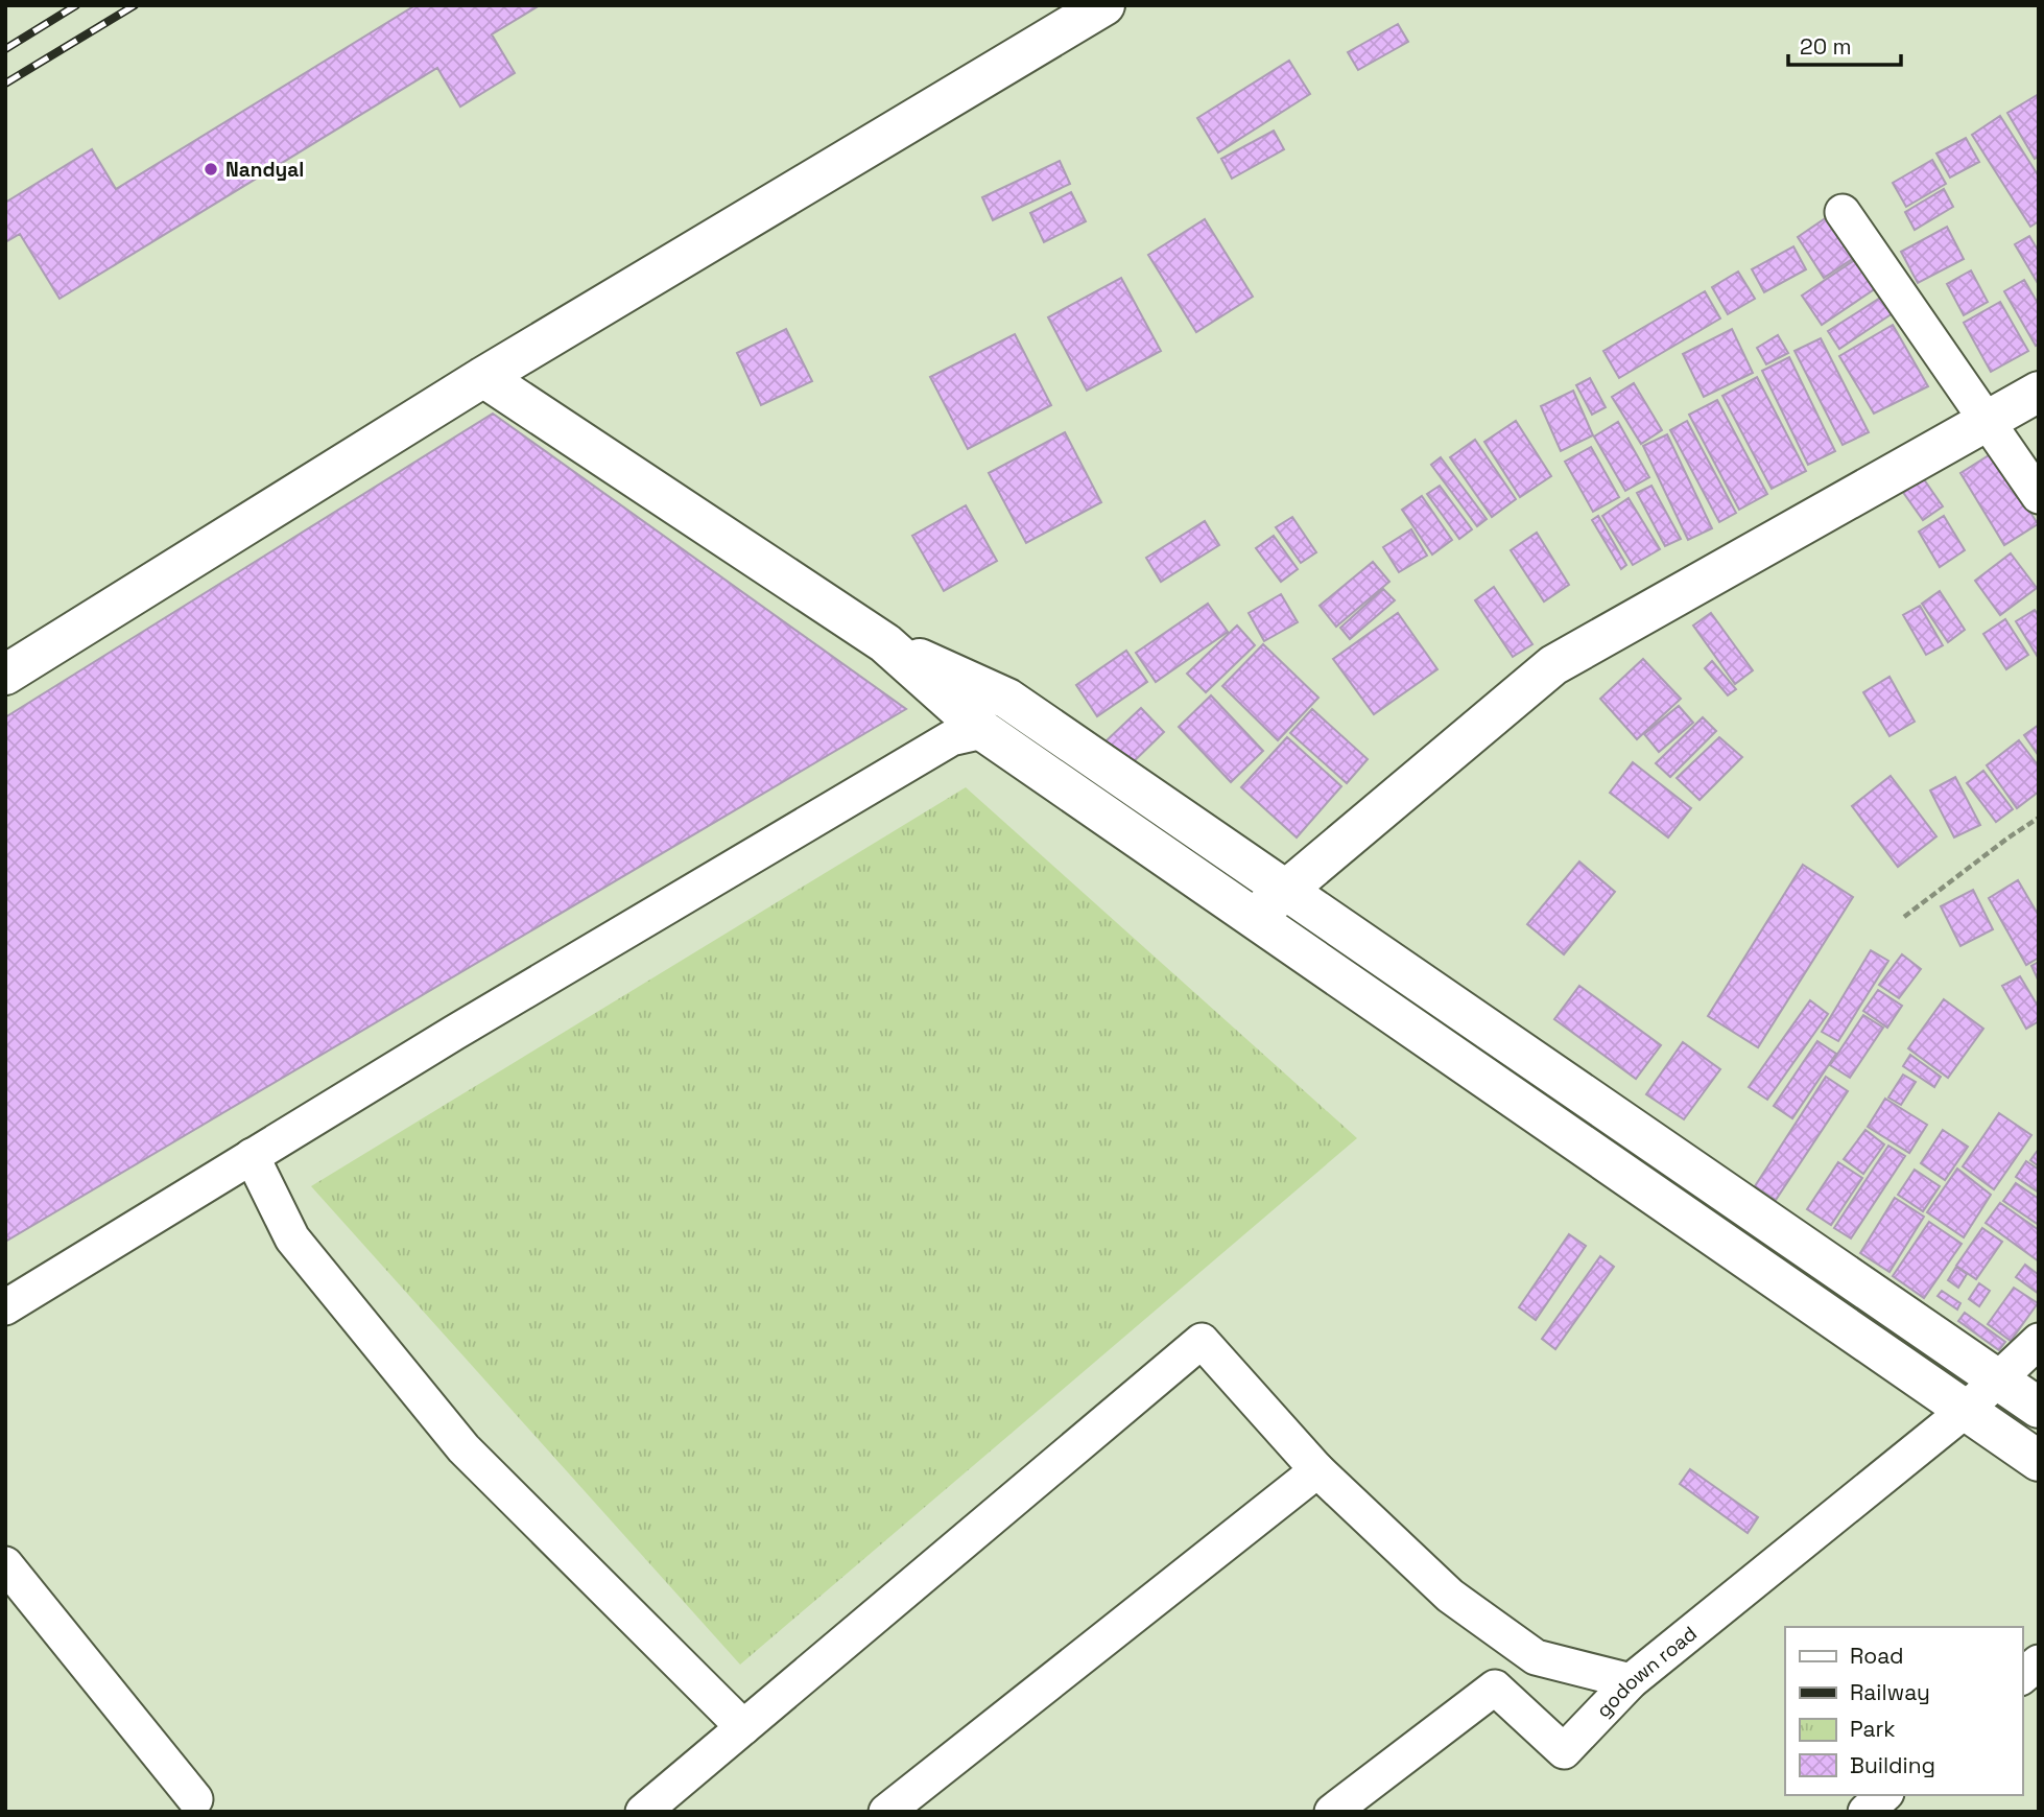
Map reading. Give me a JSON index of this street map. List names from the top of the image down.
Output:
{
  "streets": {
    "street": ["godown road"]
  },
  "places": ["Nandyal"],
  "legend": [
    "Road",
    "Railway",
    "Park",
    "Building"
  ],
  "scale_bar": "20 m"
}
